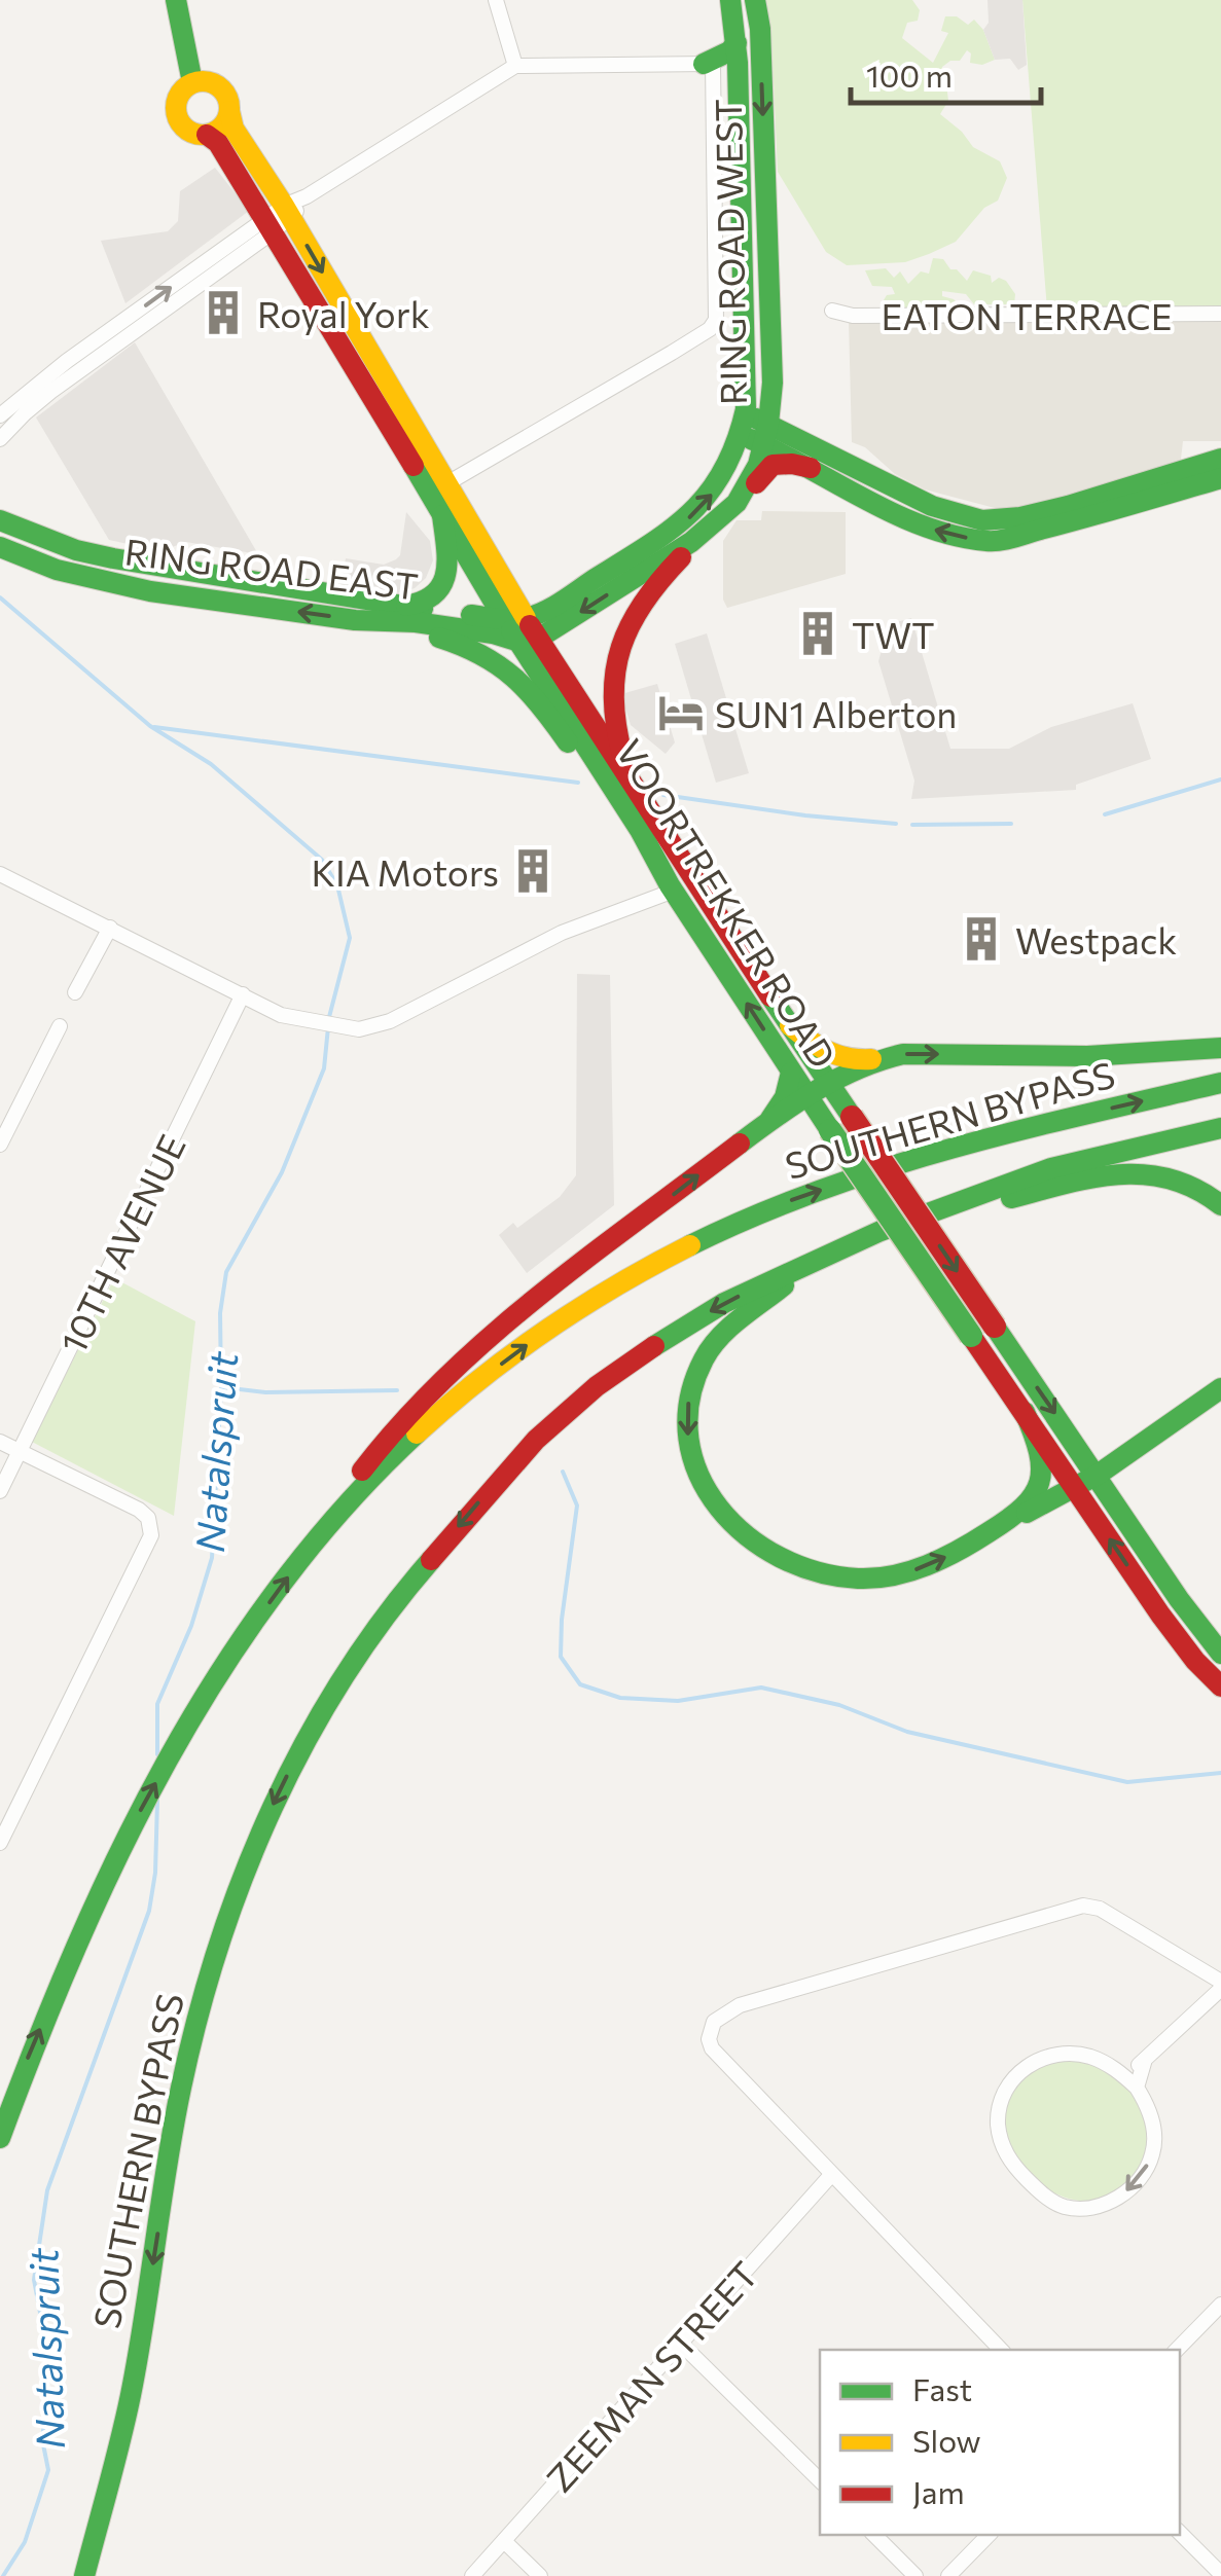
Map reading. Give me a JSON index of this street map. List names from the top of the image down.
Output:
{
  "streets": {
    "main road": [
      "RING ROAD WEST",
      "RING ROAD EAST",
      "VOORTREKKER ROAD",
      "SOUTHERN BYPASS"
    ],
    "street": ["EATON TERRACE", "10TH AVENUE", "ZEEMAN STREET"]
  },
  "crossings": [
    ["RING ROAD WEST", "RING ROAD EAST"],
    ["RING ROAD WEST", "VOORTREKKER ROAD"],
    ["RING ROAD EAST", "VOORTREKKER ROAD"]
  ],
  "water": ["Natalspruit"],
  "places": {
    "building": [
      "Royal York",
      "TWT",
      "KIA Motors",
      "Westpack"
    ],
    "hotel": ["SUN1 Alberton"]
  },
  "legend": ["Fast", "Slow", "Jam"],
  "scale_bar": "100 m"
}
